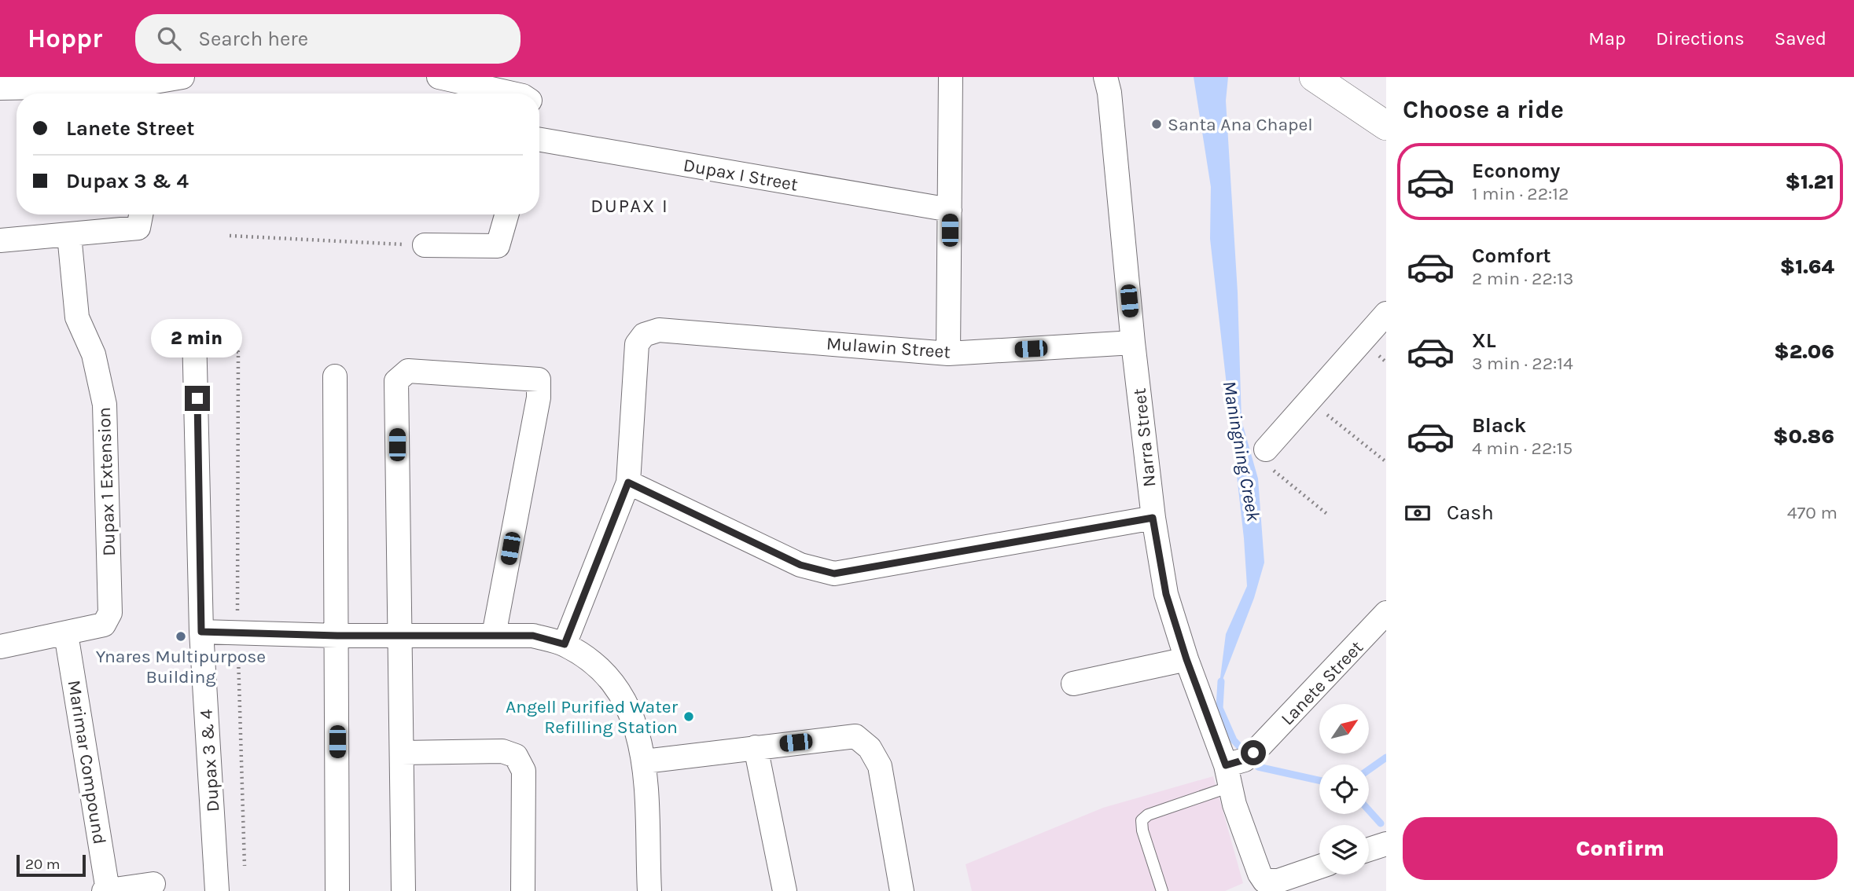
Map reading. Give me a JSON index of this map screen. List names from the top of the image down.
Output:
{
  "streets": {
    "street": [
      "Dupax I Street",
      "Mulawin Street",
      "Narra Street",
      "Dupax 1 Extension",
      "Lanete Street",
      "Dupax 3 & 4",
      "Marimar Compound"
    ]
  },
  "crossings": [
    ["Mulawin Street", "Narra Street"],
    ["Narra Street", "Lanete Street"],
    ["Dupax 1 Extension", "Marimar Compound"]
  ],
  "districts": ["DUPAX I"],
  "water": ["Maningning Creek"],
  "places": ["Santa Ana Chapel", "Ynares Multipurpose Building", "Angell Purified Water Refilling Station"],
  "scale_bar": "20 m",
  "north": "top right",
  "page": {
    "header": "Hoppr",
    "search": "Search here",
    "nav": ["Map", "Directions", "Saved"],
    "heading": "Choose a ride",
    "banner": ["Lanete Street", "Dupax 3 & 4"],
    "list": [
      {
        "name": "Economy",
        "note": "1 min · 22:12",
        "value": "$1.21"
      },
      {
        "name": "Comfort",
        "note": "2 min · 22:13",
        "value": "$1.64"
      },
      {
        "name": "XL",
        "note": "3 min · 22:14",
        "value": "$2.06"
      },
      {
        "name": "Black",
        "note": "4 min · 22:15",
        "value": "$0.86"
      }
    ],
    "bubble": "2 min",
    "pay": ["Cash", "470 m"],
    "buttons": "Confirm",
    "scale": "20 m"
  }
}
